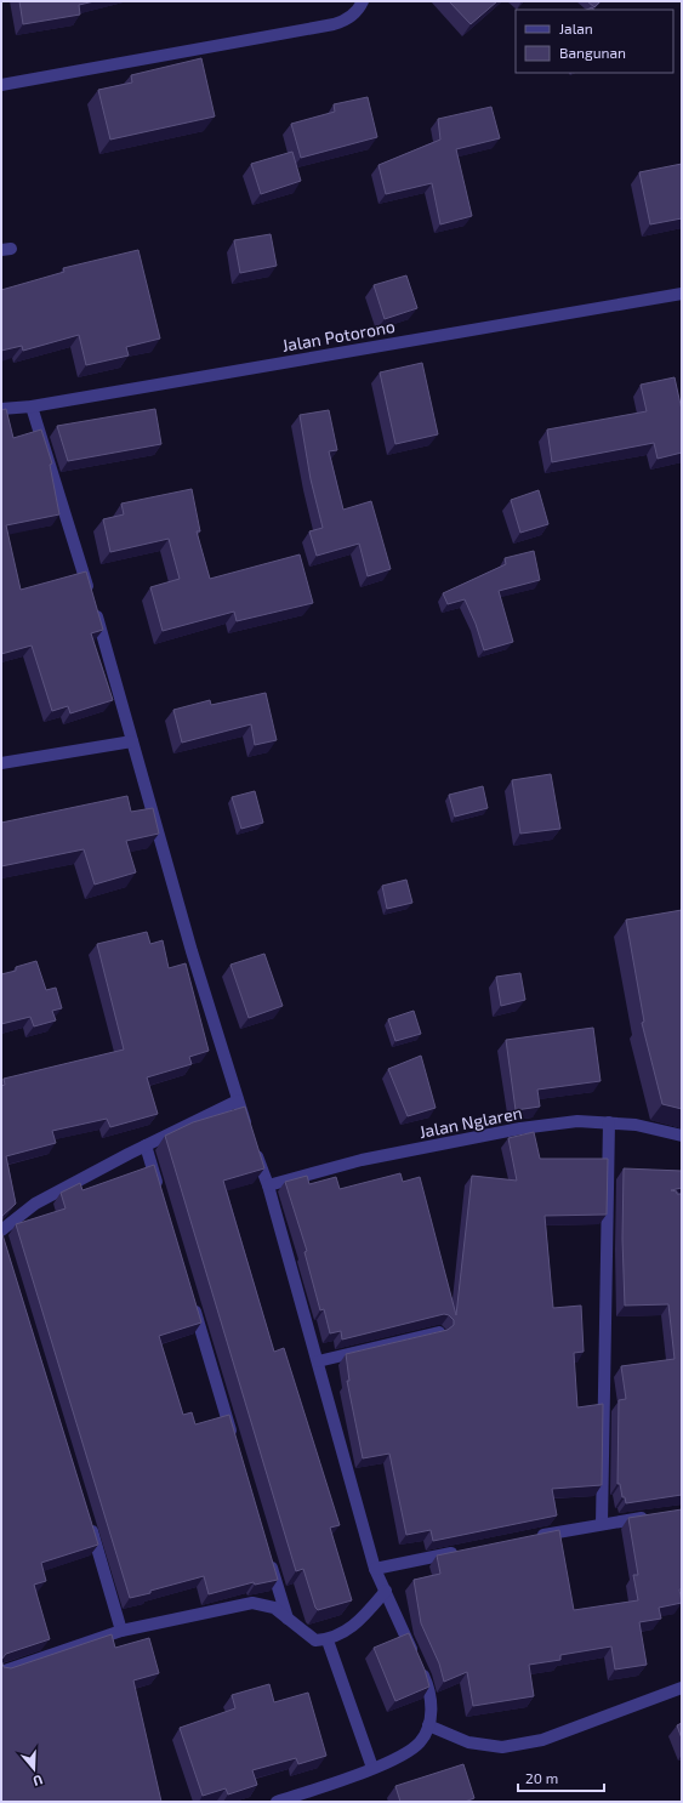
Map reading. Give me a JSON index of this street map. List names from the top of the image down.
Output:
{
  "streets": {
    "street": ["Jalan Potorono", "Jalan Nglaren"]
  },
  "legend": ["Jalan", "Bangunan"],
  "scale_bar": "20 m",
  "north": "bottom"
}
